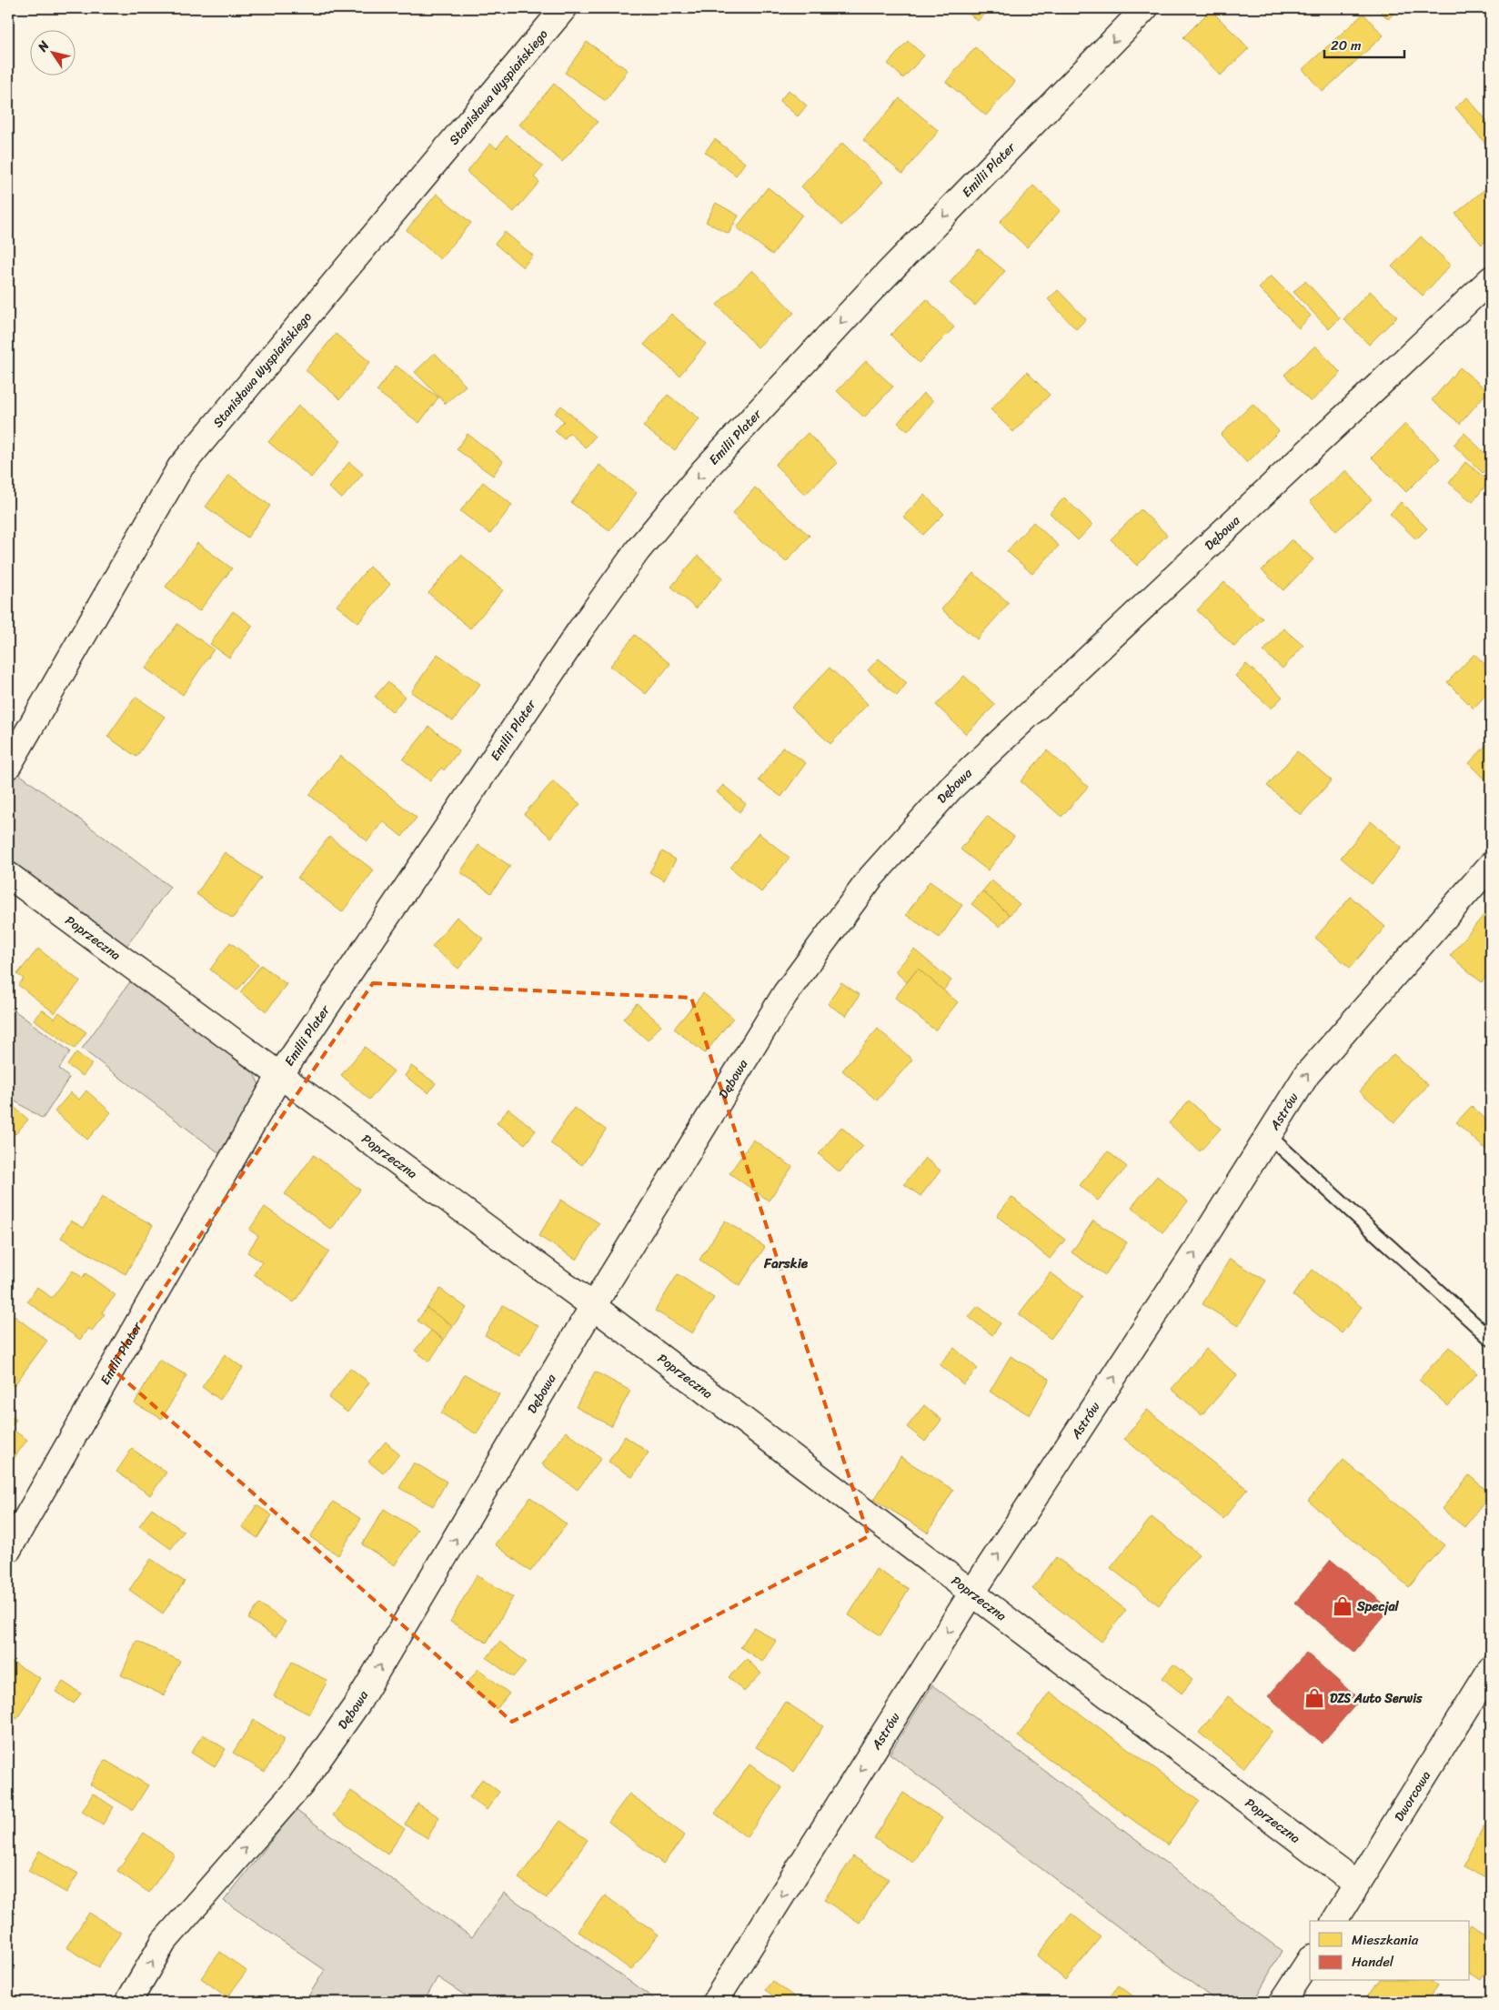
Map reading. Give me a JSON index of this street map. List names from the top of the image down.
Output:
{
  "streets": {
    "street": [
      "Stanisława Wyspiańskiego",
      "Emilii Plater",
      "Dębowa",
      "Poprzeczna",
      "Astrów",
      "Dworcowa"
    ]
  },
  "crossings": [
    ["Emilii Plater", "Poprzeczna"],
    ["Dębowa", "Poprzeczna"],
    ["Poprzeczna", "Astrów"],
    ["Poprzeczna", "Dworcowa"]
  ],
  "one_way": ["Emilii Plater", "Dębowa"],
  "districts": ["Farskie"],
  "places": {
    "shop": ["Specjal", "DZS Auto Serwis"]
  },
  "legend": ["Mieszkania", "Handel"],
  "scale_bar": "20 m",
  "north": "top left"
}
